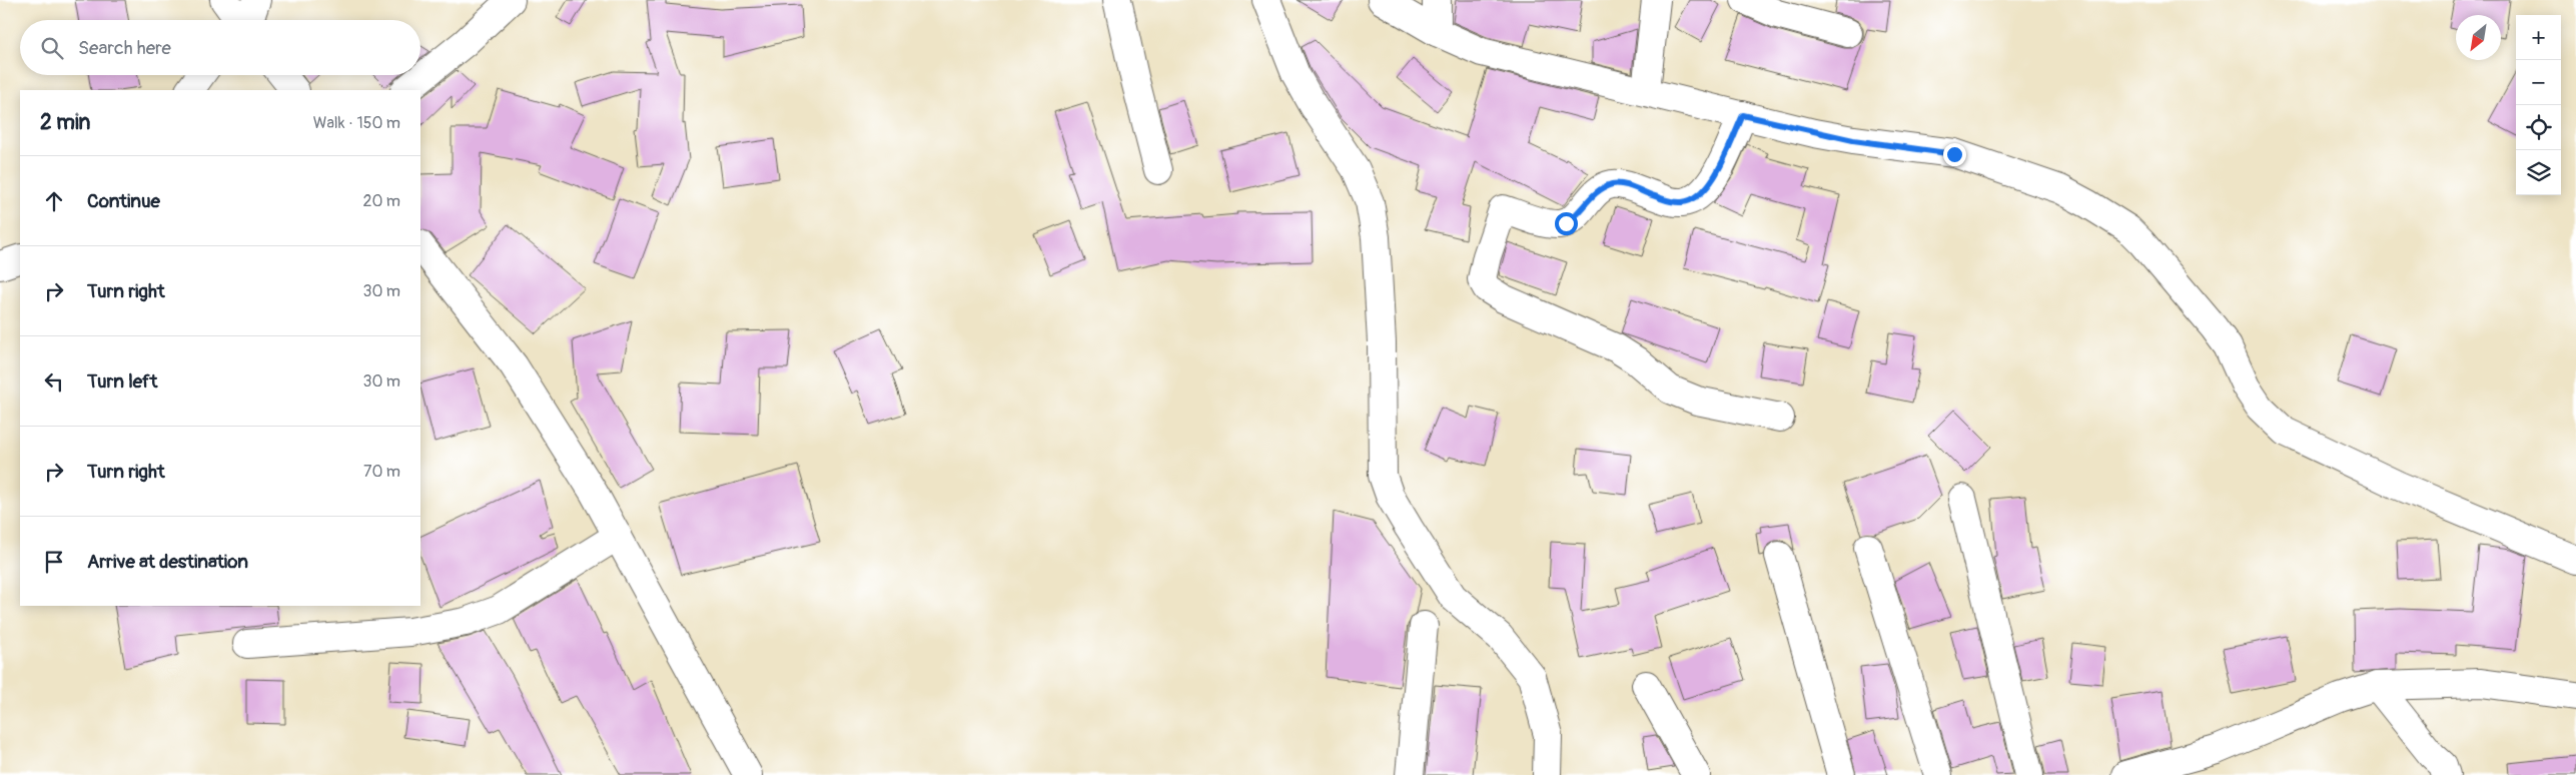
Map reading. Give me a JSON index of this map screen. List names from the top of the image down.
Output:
{
  "north": "bottom left",
  "page": {
    "map_buttons": ["+", "−"],
    "search": "Search here",
    "heading": ["2 min", "Walk · 150 m"],
    "list": [
      ["Continue", "20 m"],
      ["Turn right", "30 m"],
      ["Turn left", "30 m"],
      ["Turn right", "70 m"],
      "Arrive at destination"
    ]
  }
}
